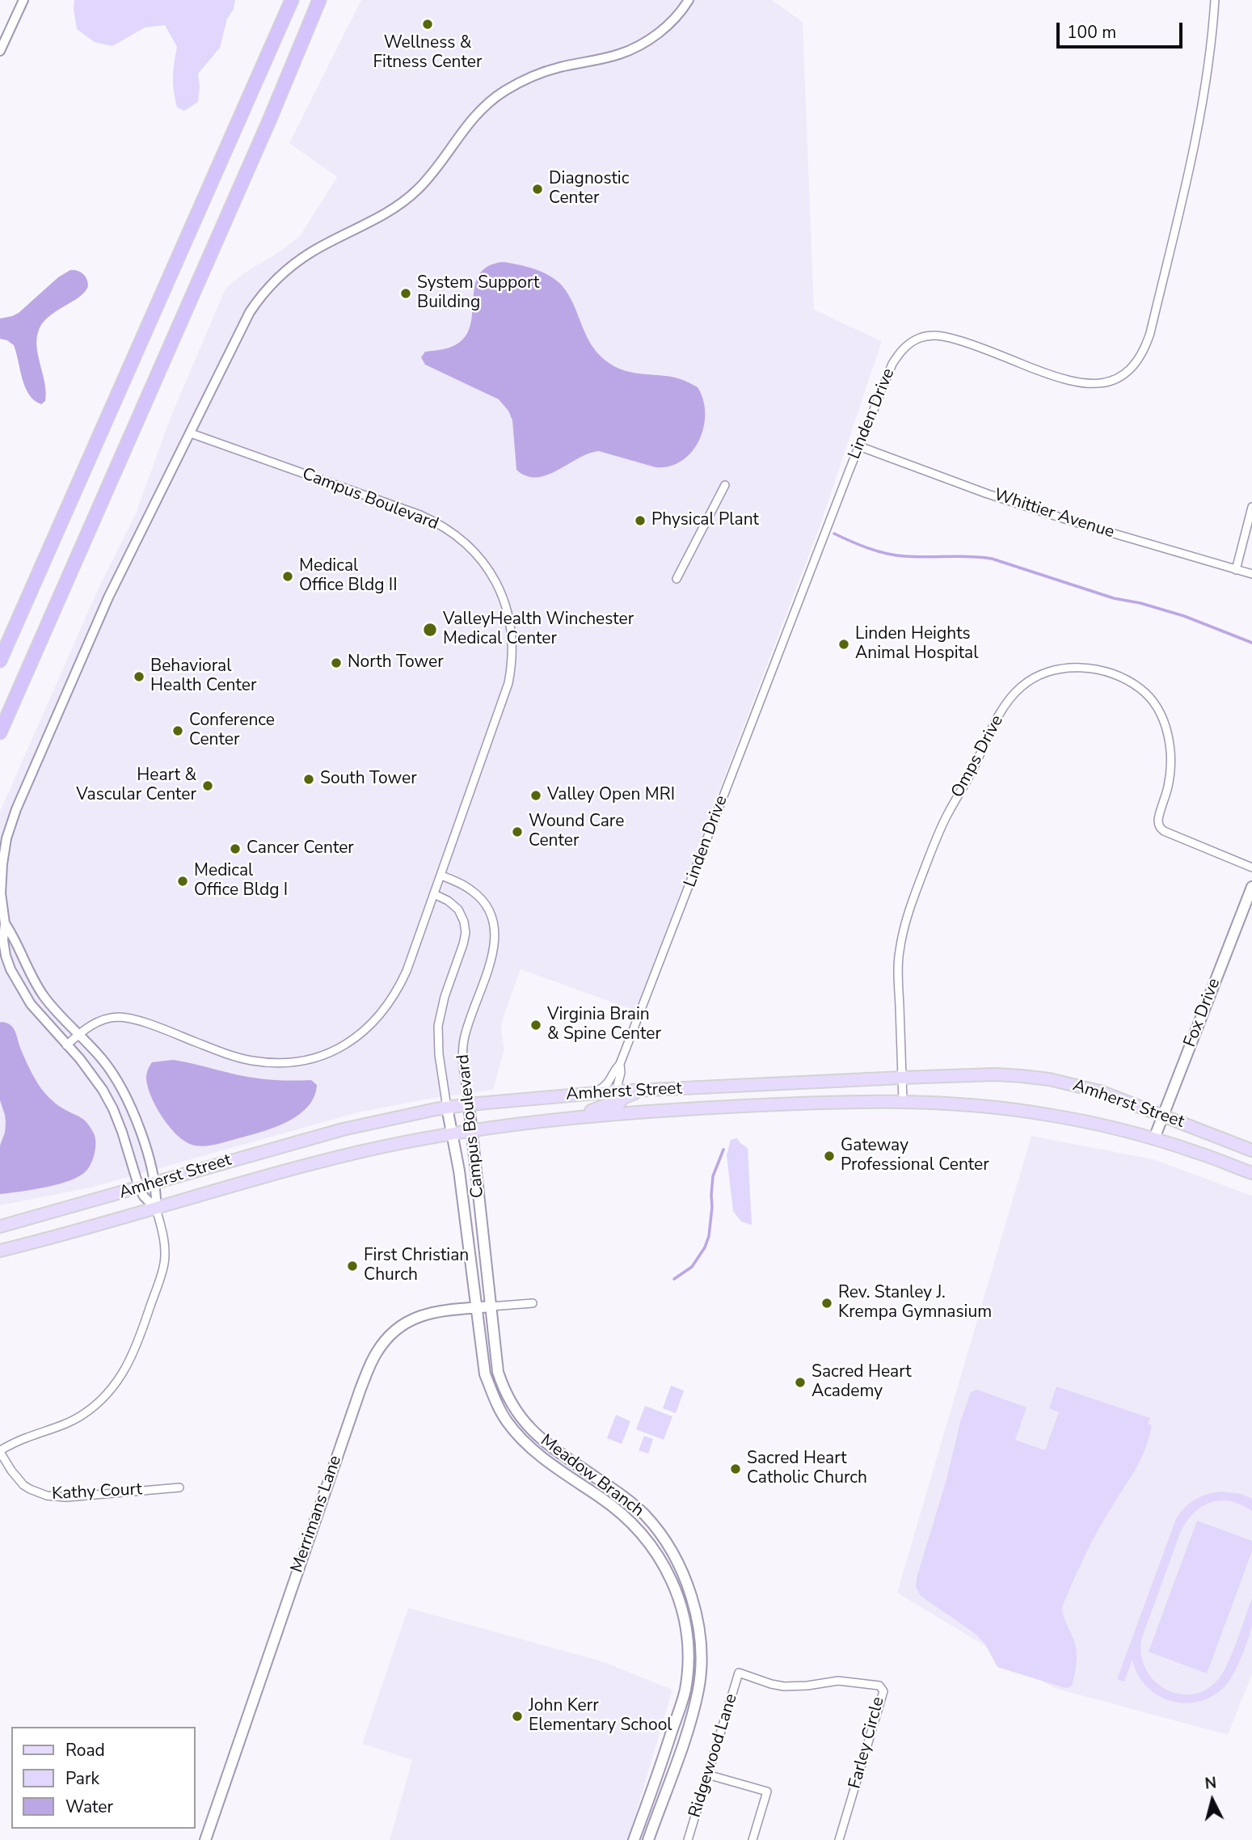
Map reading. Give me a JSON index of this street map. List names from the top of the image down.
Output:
{
  "streets": {
    "main road": [
      "Campus Boulevard",
      "Fox Drive",
      "Amherst Street",
      "Meadow Branch",
      "Merrimans Lane"
    ],
    "street": [
      "Linden Drive",
      "Whittier Avenue",
      "Omps Drive",
      "Kathy Court",
      "Farley Circle",
      "Ridgewood Lane"
    ]
  },
  "crossings": [
    ["Linden Drive", "Whittier Avenue"],
    ["Linden Drive", "Amherst Street"],
    ["Campus Boulevard", "Amherst Street"],
    ["Campus Boulevard", "Meadow Branch"],
    ["Campus Boulevard", "Merrimans Lane"],
    ["Omps Drive", "Amherst Street"],
    ["Fox Drive", "Amherst Street"],
    ["Meadow Branch", "Merrimans Lane"],
    ["Farley Circle", "Ridgewood Lane"]
  ],
  "places": [
    "Wellness & Fitness Center",
    "Diagnostic Center",
    "System Support Building",
    "Physical Plant",
    "Medical Office Bldg II",
    "ValleyHealth Winchester Medical Center",
    "Linden Heights Animal Hospital",
    "North Tower",
    "Behavioral Health Center",
    "Conference Center",
    "South Tower",
    "Heart & Vascular Center",
    "Valley Open MRI",
    "Wound Care Center",
    "Cancer Center",
    "Medical Office Bldg I",
    "Virginia Brain & Spine Center",
    "Gateway Professional Center",
    "First Christian Church",
    "Rev. Stanley J. Krempa Gymnasium",
    "Sacred Heart Academy",
    "Sacred Heart Catholic Church",
    "John Kerr Elementary School"
  ],
  "legend": ["Road", "Park", "Water"],
  "scale_bar": "100 m",
  "north": "top"
}
